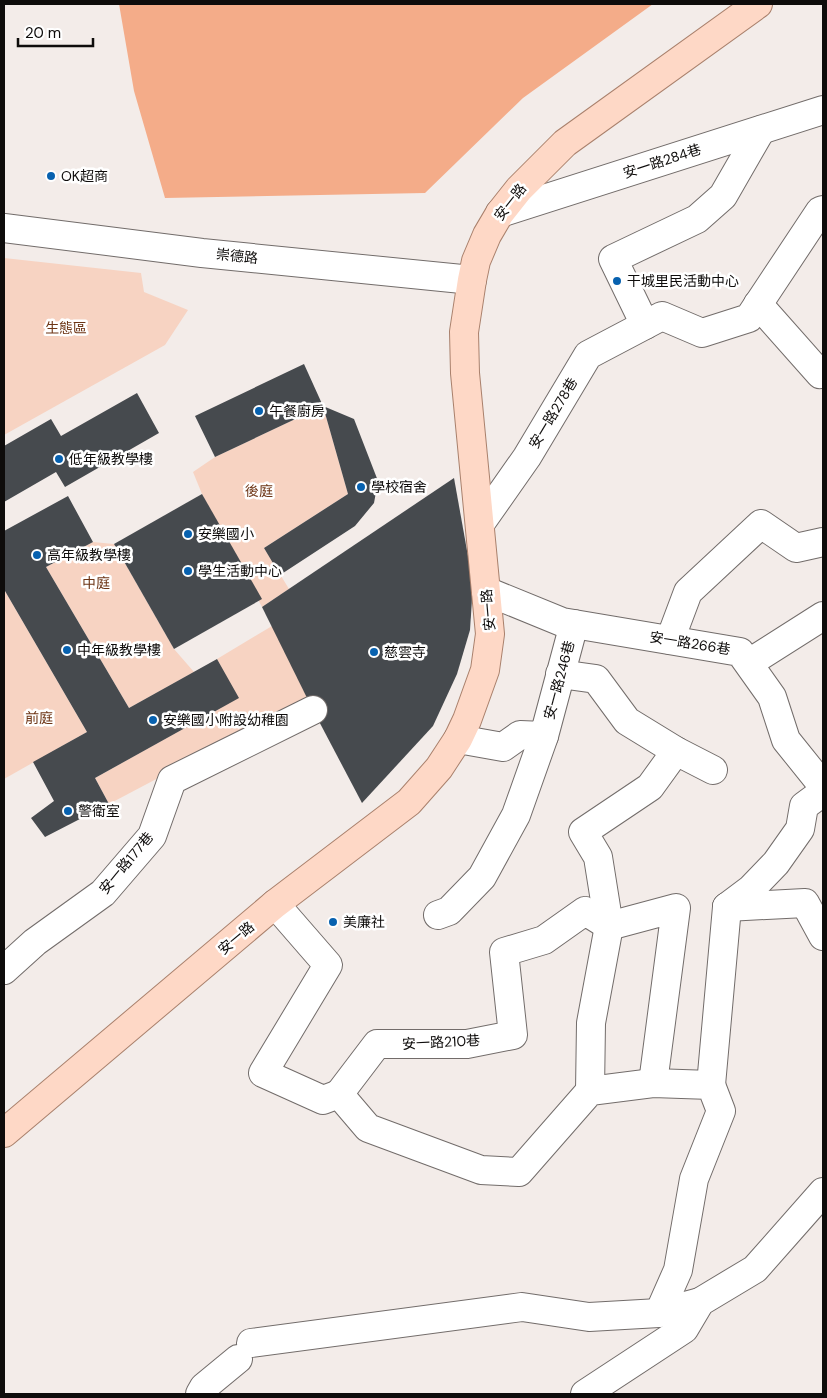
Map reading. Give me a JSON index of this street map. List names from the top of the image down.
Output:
{
  "streets": {
    "main road": ["安一路"],
    "street": [
      "安一路284巷",
      "崇德路",
      "安一路278巷",
      "安一路266巷",
      "安一路246巷",
      "安一路177巷",
      "安一路210巷"
    ]
  },
  "crossings": [
    ["安一路284巷", "安一路"],
    ["安一路", "崇德路"],
    ["安一路", "安一路278巷"],
    ["安一路", "安一路266巷"],
    ["安一路", "安一路246巷"],
    ["安一路266巷", "安一路246巷"]
  ],
  "parks": [
    "生態區",
    "後庭",
    "中庭",
    "前庭"
  ],
  "places": [
    "OK超商",
    "干城里民活動中心",
    "午餐廚房",
    "低年級教學樓",
    "學校宿舍",
    "安樂國小",
    "高年級教學樓",
    "學生活動中心",
    "中年級教學樓",
    "慈雲寺",
    "安樂國小附設幼稚園",
    "警衛室",
    "美廉社"
  ],
  "scale_bar": "20 m"
}
